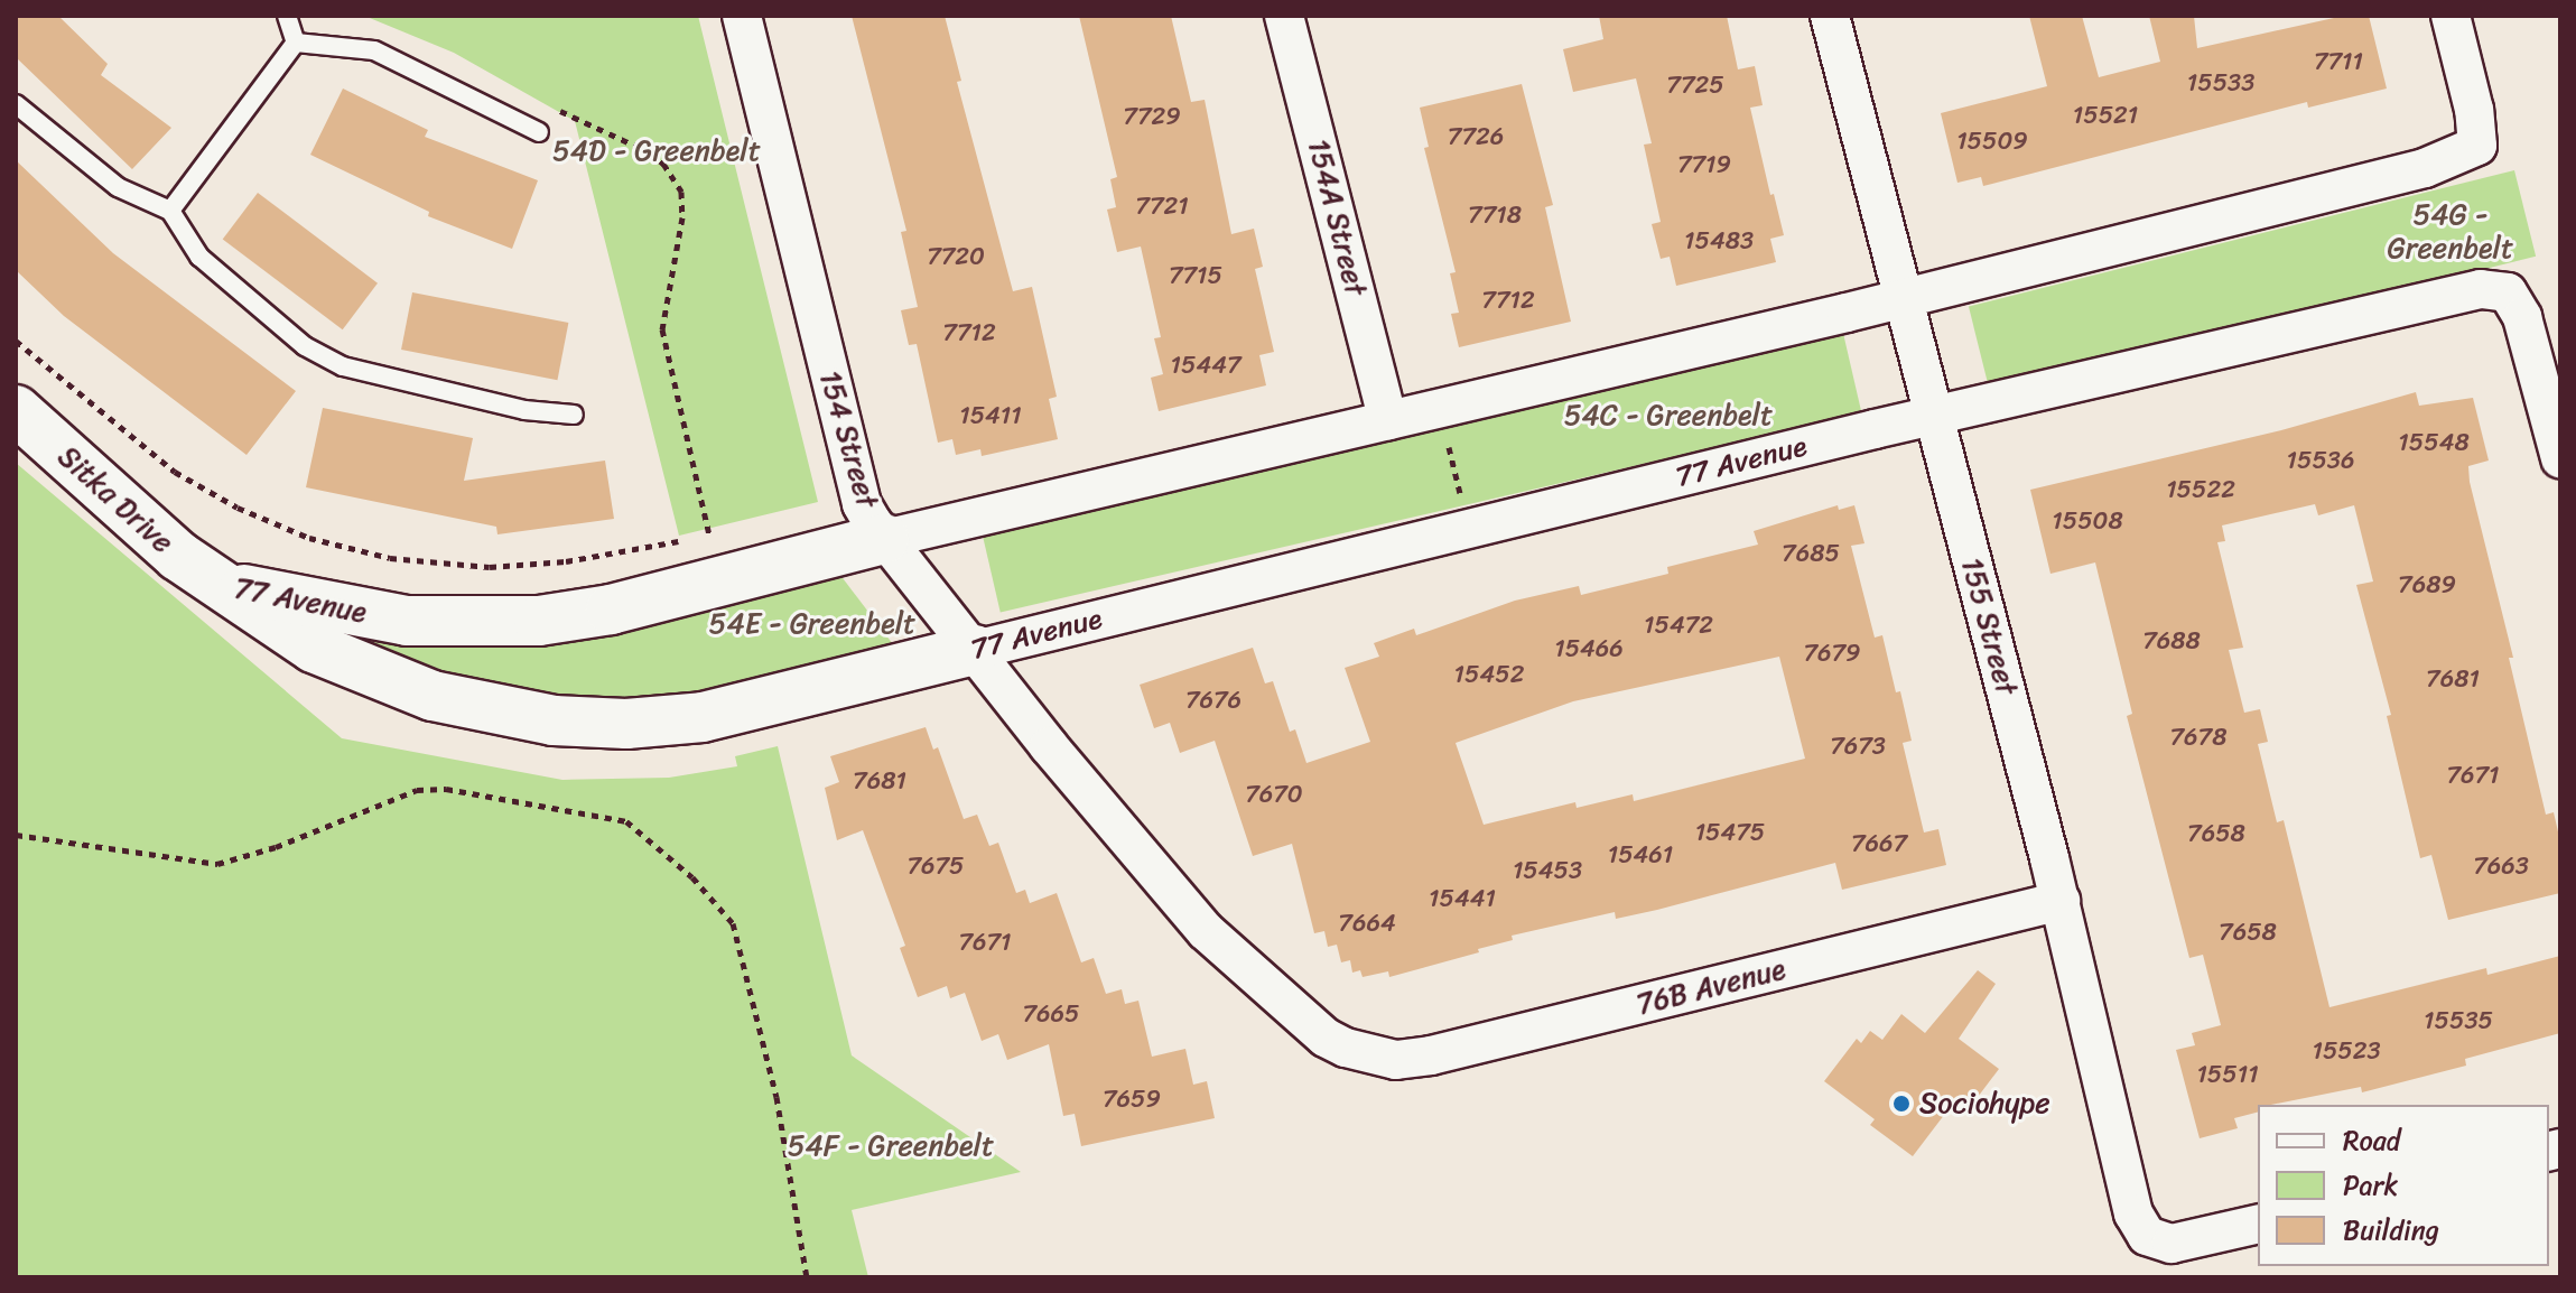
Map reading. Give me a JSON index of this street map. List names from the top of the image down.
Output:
{
  "streets": {
    "street": [
      "154A Street",
      "154 Street",
      "77 Avenue",
      "Sitka Drive",
      "155 Street",
      "76B Avenue"
    ]
  },
  "crossings": [
    ["154A Street", "77 Avenue"],
    ["154 Street", "77 Avenue"],
    ["154 Street", "76B Avenue"],
    ["77 Avenue", "Sitka Drive"],
    ["77 Avenue", "155 Street"],
    ["155 Street", "76B Avenue"]
  ],
  "parks": [
    "54D - Greenbelt",
    "54G - Greenbelt",
    "54C - Greenbelt",
    "54E - Greenbelt",
    "54F - Greenbelt"
  ],
  "places": ["Sociohype"],
  "house_numbers": [
    "7711",
    "15533",
    "7725",
    "15521",
    "7729",
    "7726",
    "15509",
    "7719",
    "7721",
    "7718",
    "15483",
    "7720",
    "7715",
    "7712",
    "7712",
    "15447",
    "15411",
    "15548",
    "15536",
    "15522",
    "15508",
    "7685",
    "7689",
    "15472",
    "7688",
    "15466",
    "7679",
    "15452",
    "7681",
    "7676",
    "7678",
    "7673",
    "7671",
    "7681",
    "7670",
    "15475",
    "7658",
    "7667",
    "15461",
    "7675",
    "7663",
    "15453",
    "15441",
    "7664",
    "7658",
    "7671",
    "7665",
    "15535",
    "15523",
    "15511",
    "7659"
  ],
  "legend": ["Road", "Park", "Building"]
}
